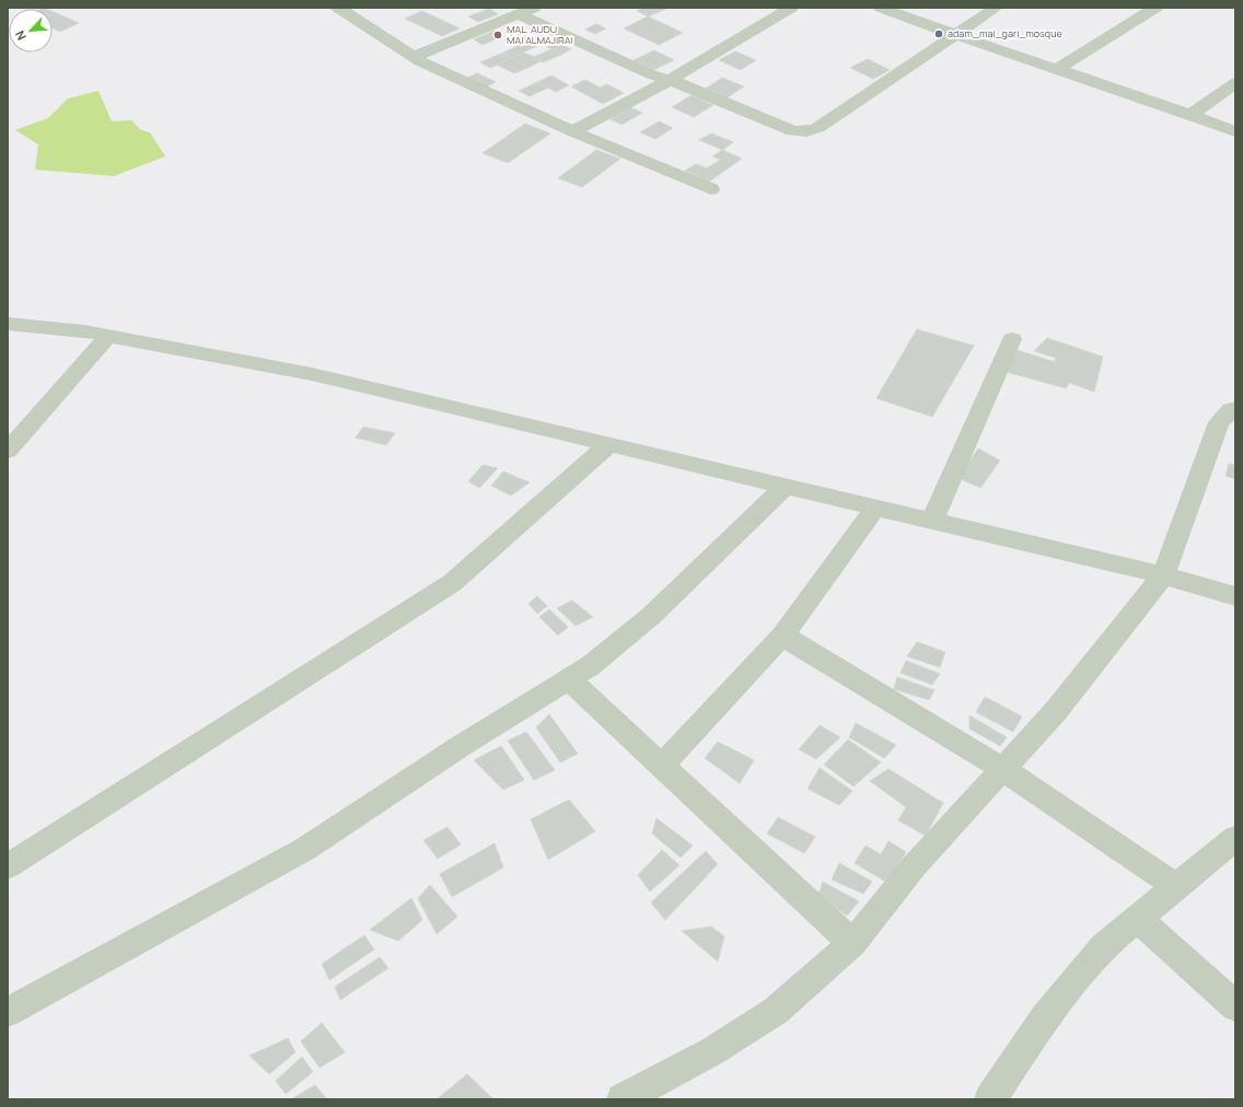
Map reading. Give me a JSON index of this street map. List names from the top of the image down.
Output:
{
  "places": ["adam_mai_gari_mosque", "MAL. AUDU MAI ALMAJIRAI"],
  "north": "bottom left"
}
